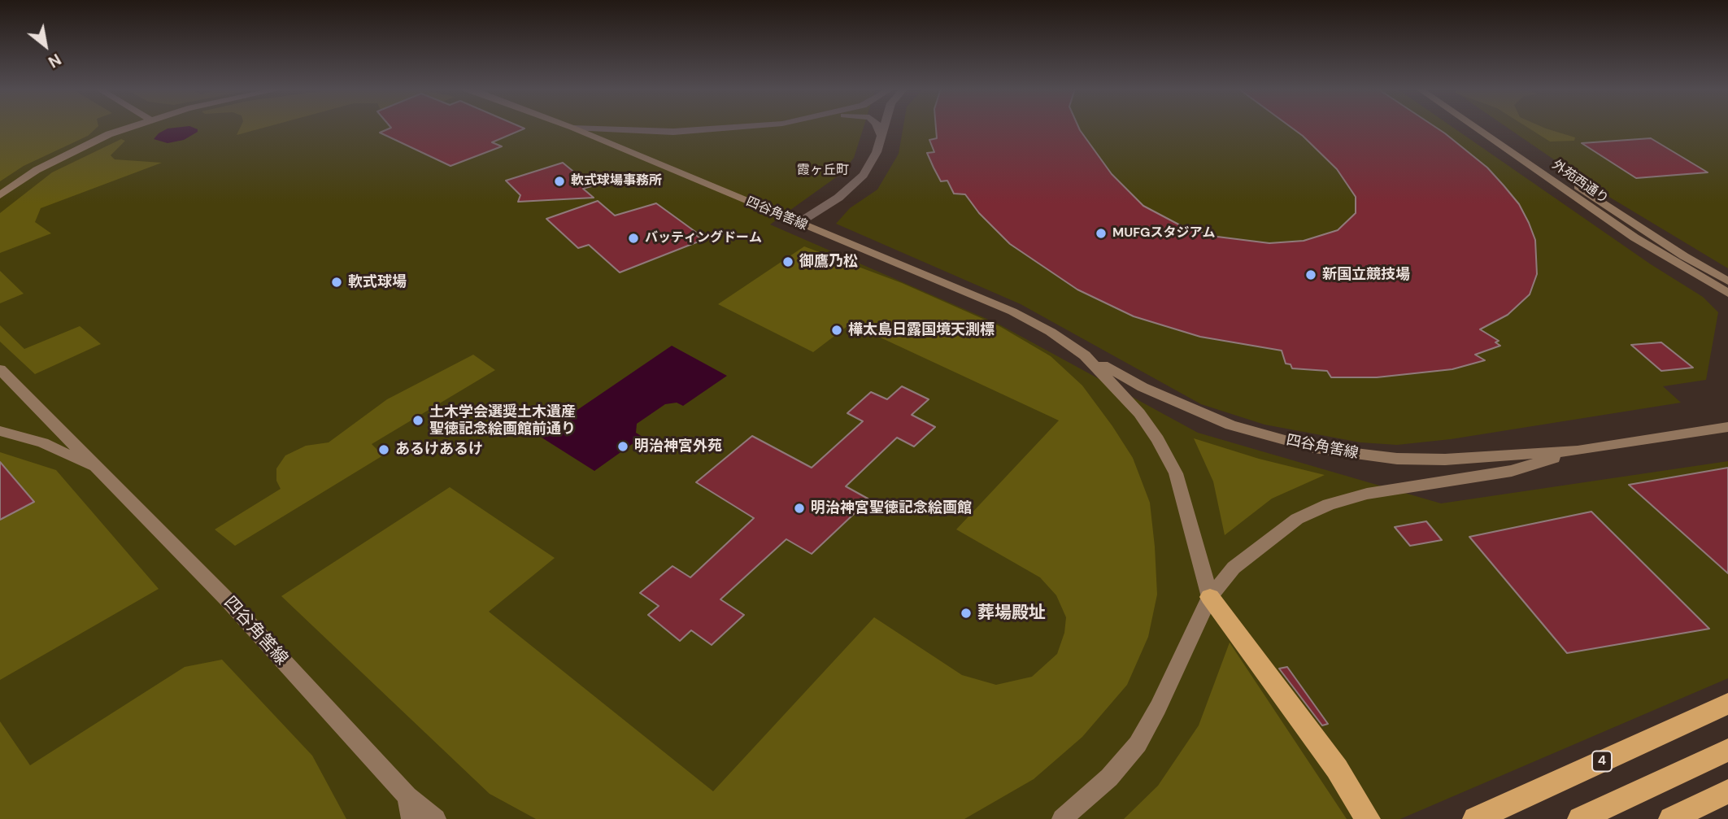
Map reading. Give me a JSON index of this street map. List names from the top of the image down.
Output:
{
  "streets": {
    "highway": ["4"],
    "main road": ["外苑西通り", "四谷角筈線"]
  },
  "districts": ["霞ヶ丘町"],
  "places": [
    "軟式球場事務所",
    "MUFGスタジアム",
    "バッティングドーム",
    "御鷹乃松",
    "新国立競技場",
    "軟式球場",
    "樺太島日露国境天測標",
    "土木学会選奨土木遺産 聖徳記念絵画館前通り",
    "明治神宮外苑",
    "あるけあるけ",
    "明治神宮聖徳記念絵画館",
    "葬場殿址"
  ],
  "north": "bottom right"
}
